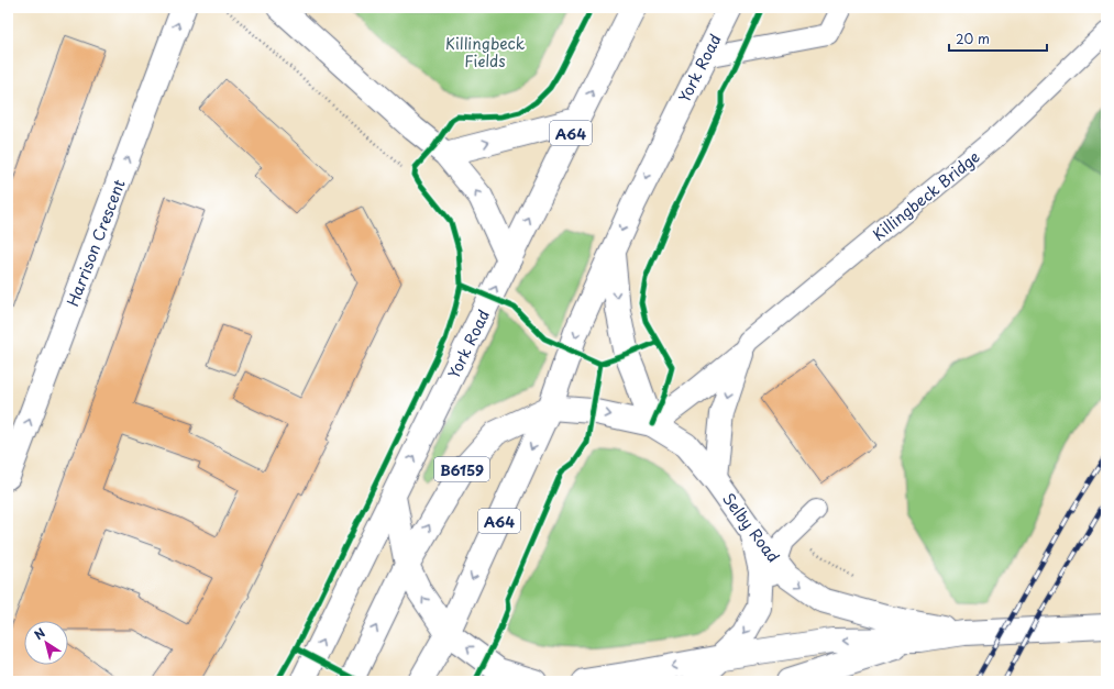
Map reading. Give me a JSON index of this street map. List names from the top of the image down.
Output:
{
  "streets": {
    "main road": [
      "York Road",
      "A64",
      "Killingbeck Bridge",
      "Harrison Crescent",
      "B6159",
      "Selby Road"
    ]
  },
  "crossings": [
    ["York Road", "B6159"],
    ["York Road", "Selby Road"],
    ["Killingbeck Bridge", "Selby Road"],
    ["B6159", "Selby Road"]
  ],
  "one_way": ["Harrison Crescent"],
  "parks": ["Killingbeck Fields"],
  "scale_bar": "20 m",
  "north": "top left"
}
